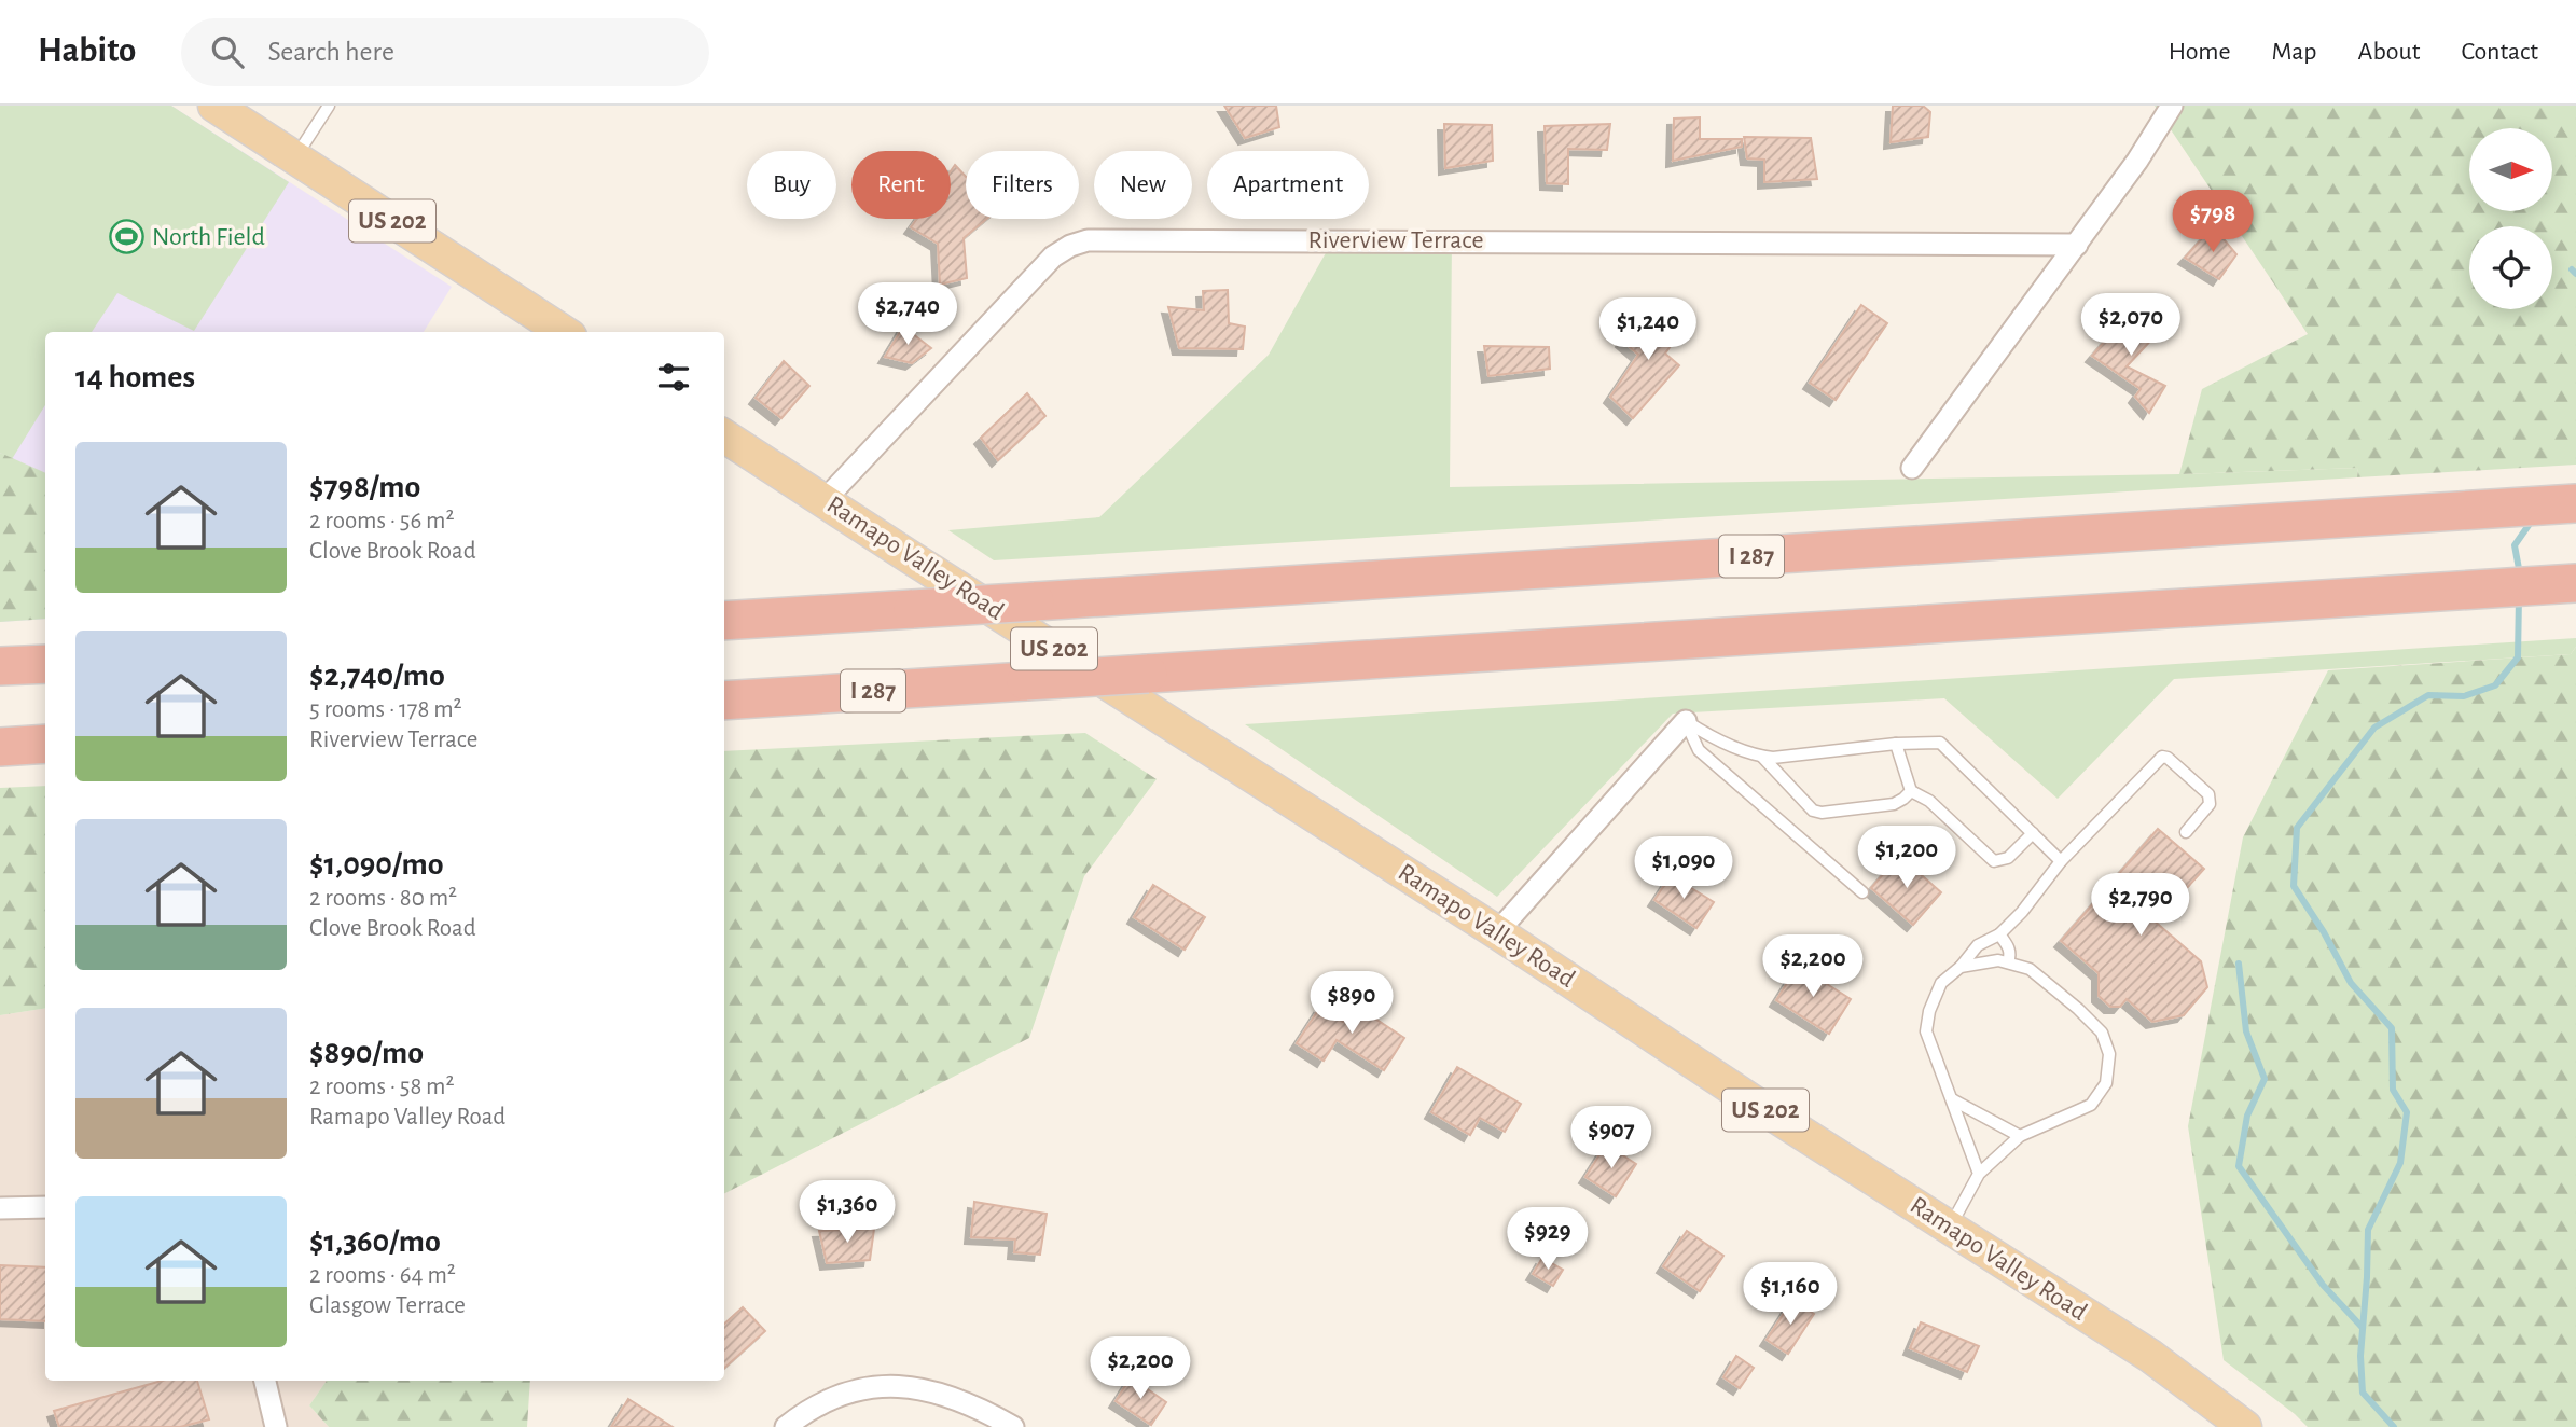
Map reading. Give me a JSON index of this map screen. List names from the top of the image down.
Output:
{
  "streets": {
    "highway": ["I 287"],
    "main road": ["US 202", "Ramapo Valley Road"],
    "street": ["Riverview Terrace"]
  },
  "crossings": [
    ["Riverview Terrace", "Ramapo Valley Road"]
  ],
  "places": {
    "sports": ["North Field"]
  },
  "north": "right",
  "page": {
    "header": "Habito",
    "search": "Search here",
    "nav": [
      "Home",
      "Map",
      "About",
      "Contact"
    ],
    "chip": [
      "Buy",
      "Rent",
      "Filters",
      "New",
      "Apartment"
    ],
    "price": [
      "$798",
      "$2,740",
      "$2,070",
      "$1,240",
      "$1,200",
      "$1,090",
      "$2,790",
      "$2,200",
      "$890",
      "$907",
      "$1,360",
      "$929",
      "$1,160",
      "$2,200"
    ],
    "heading": "14 homes",
    "list": [
      {
        "name": "$798/mo",
        "note": "2 rooms · 56 m² · Clove Brook Road"
      },
      {
        "name": "$2,740/mo",
        "note": "5 rooms · 178 m² · Riverview Terrace"
      },
      {
        "name": "$1,090/mo",
        "note": "2 rooms · 80 m² · Clove Brook Road"
      },
      {
        "name": "$890/mo",
        "note": "2 rooms · 58 m² · Ramapo Valley Road"
      },
      {
        "name": "$1,360/mo",
        "note": "2 rooms · 64 m² · Glasgow Terrace"
      }
    ]
  }
}
